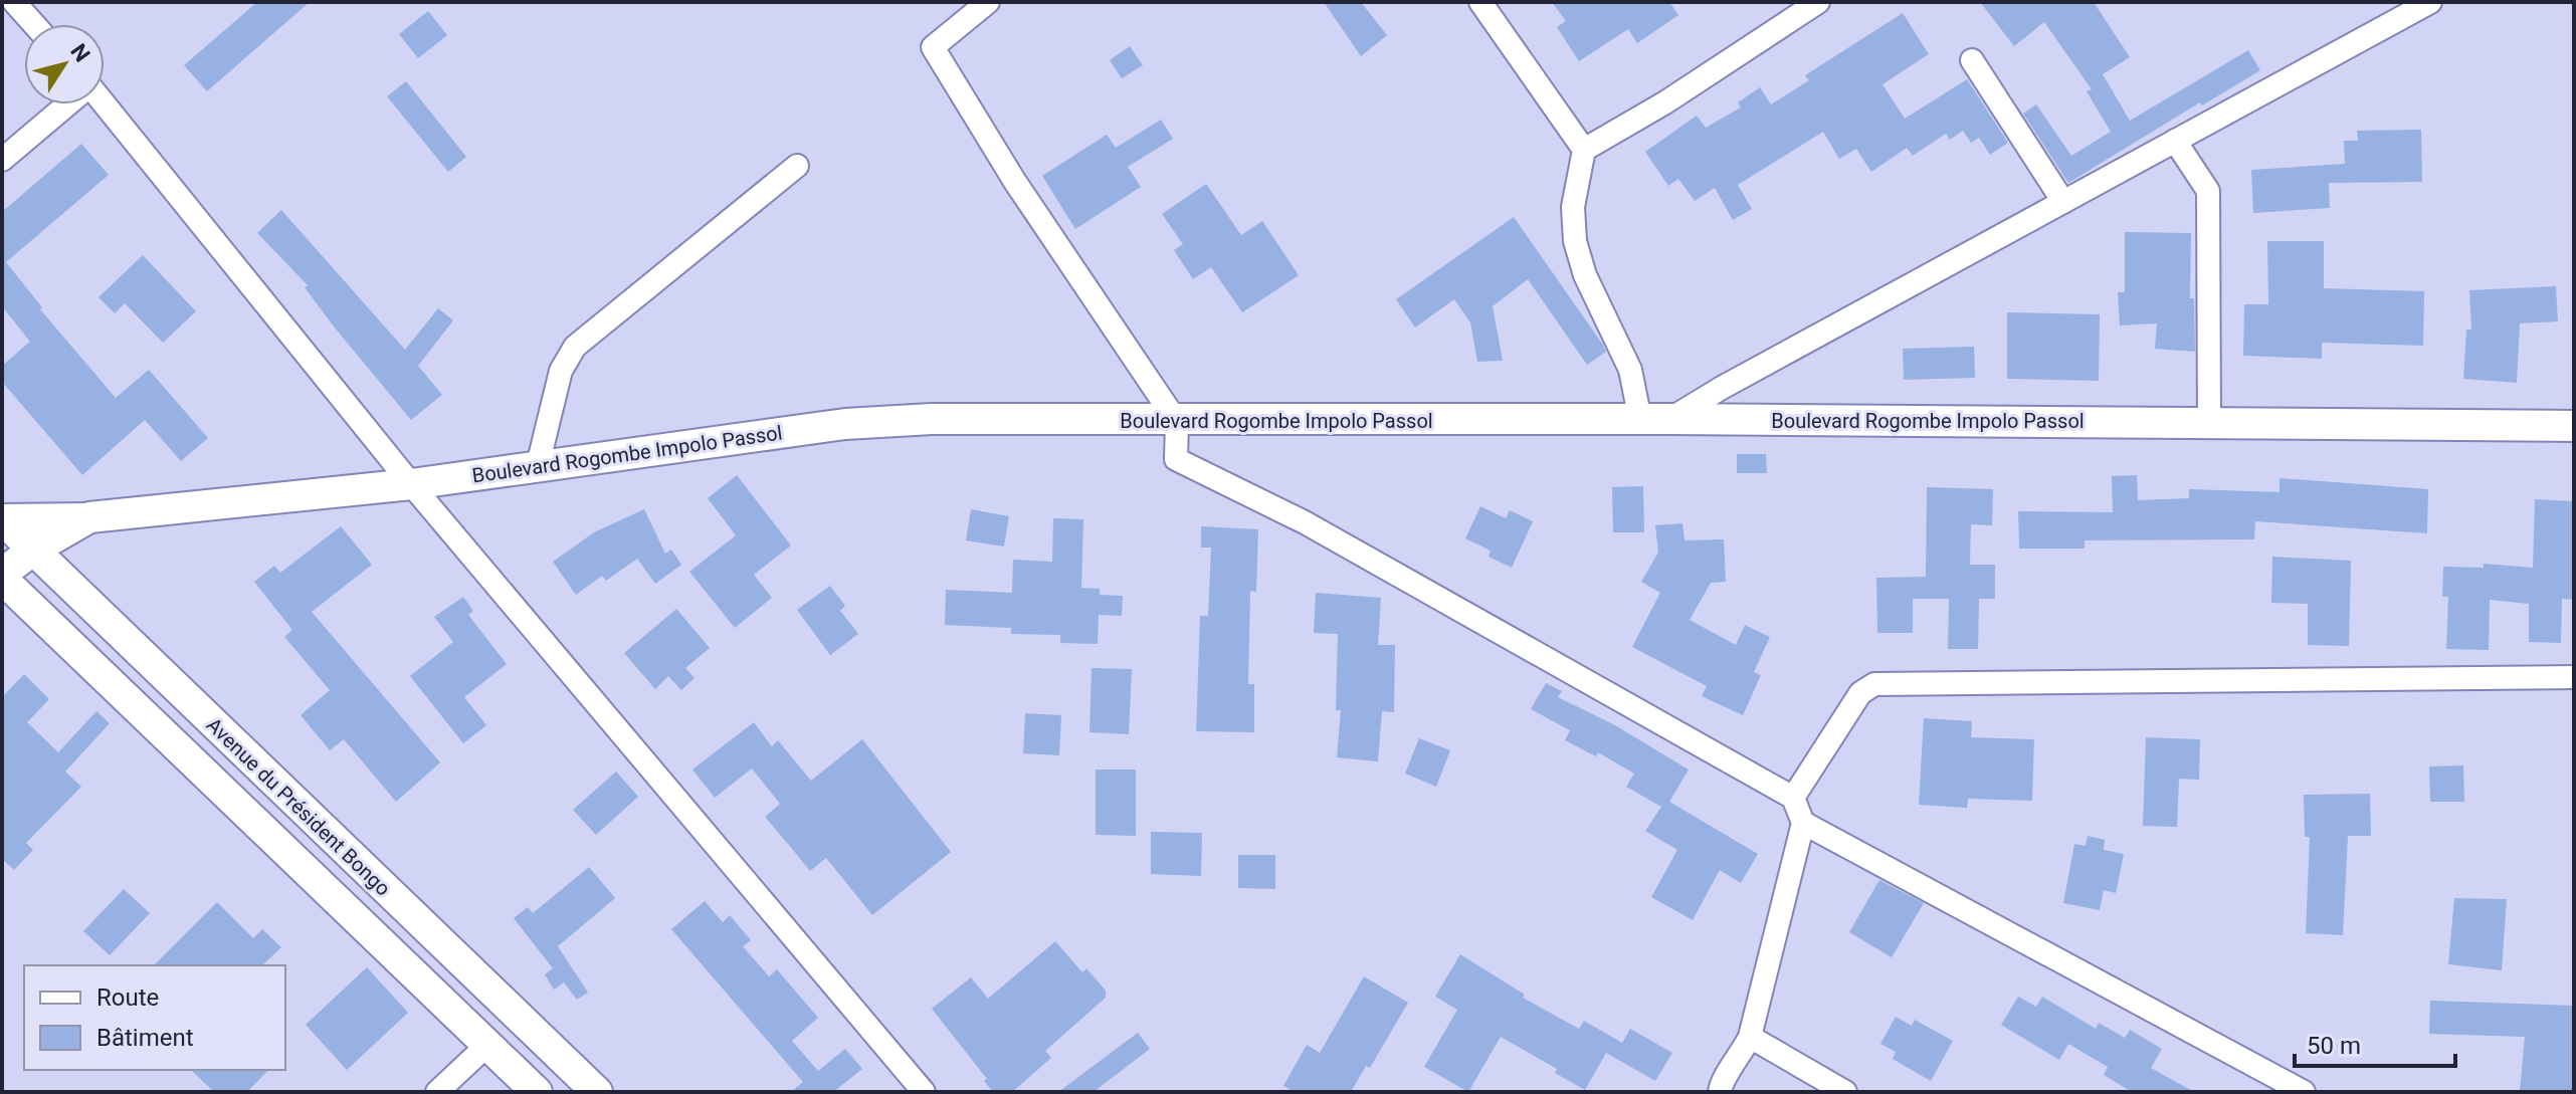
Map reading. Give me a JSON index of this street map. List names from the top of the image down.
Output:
{
  "streets": {
    "street": ["Boulevard Rogombe Impolo Passol", "Avenue du Président Bongo"]
  },
  "crossings": [
    ["Boulevard Rogombe Impolo Passol", "Avenue du Président Bongo"]
  ],
  "legend": ["Route", "Bâtiment"],
  "scale_bar": "50 m",
  "north": "top right"
}
